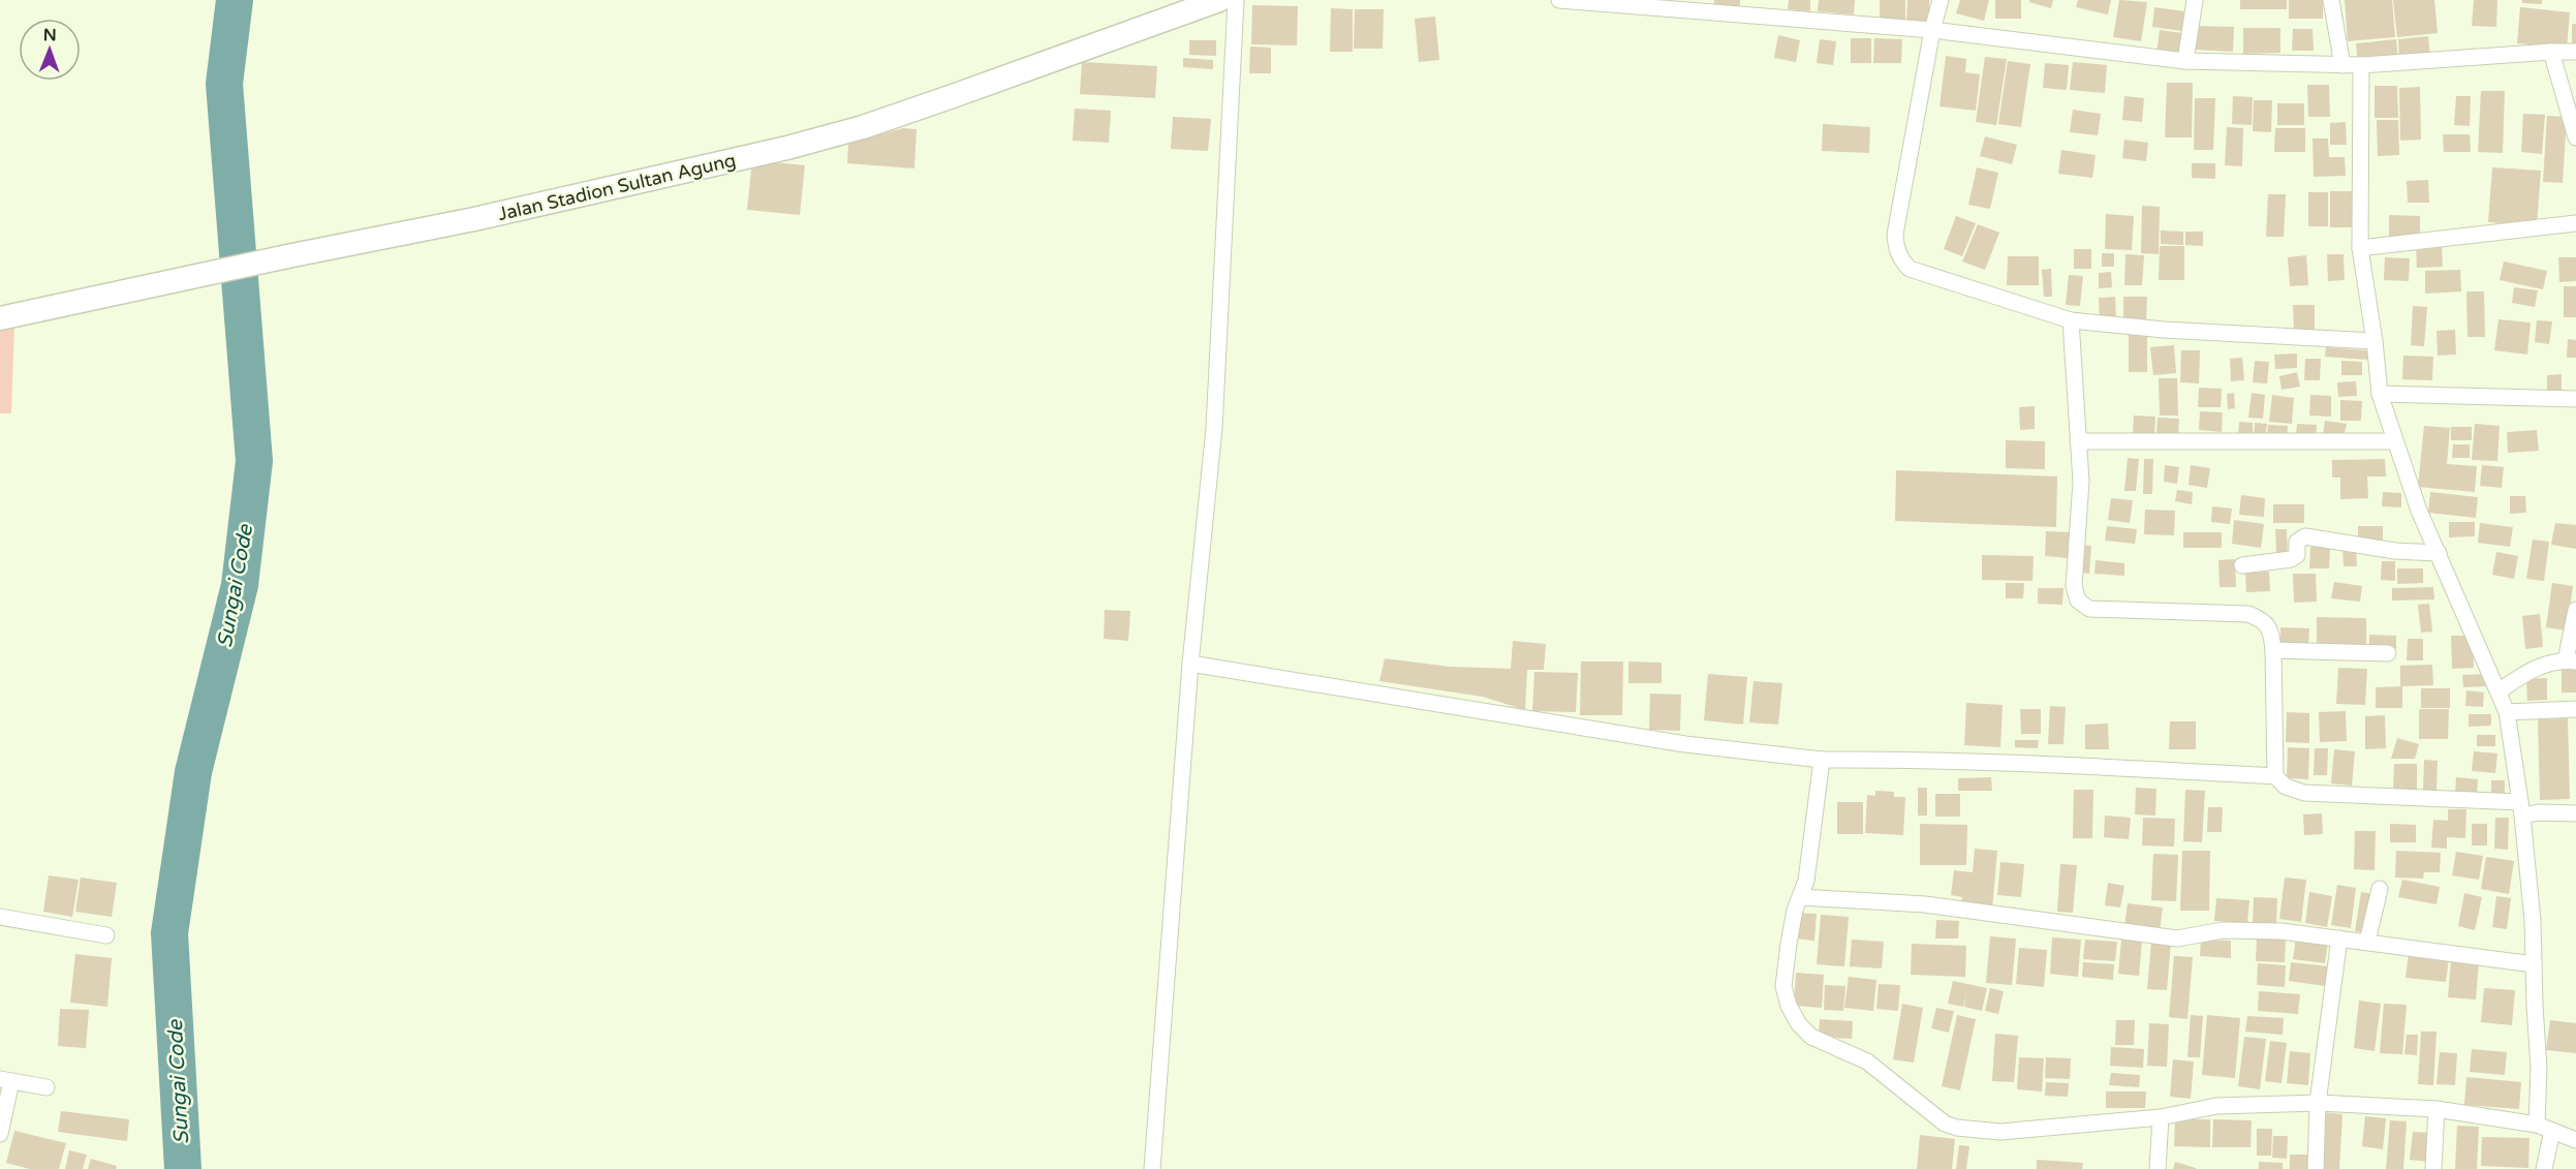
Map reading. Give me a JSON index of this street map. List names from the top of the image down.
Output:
{
  "streets": {
    "main road": ["Jalan Stadion Sultan Agung"]
  },
  "water": ["Sungai Code"],
  "north": "top"
}
